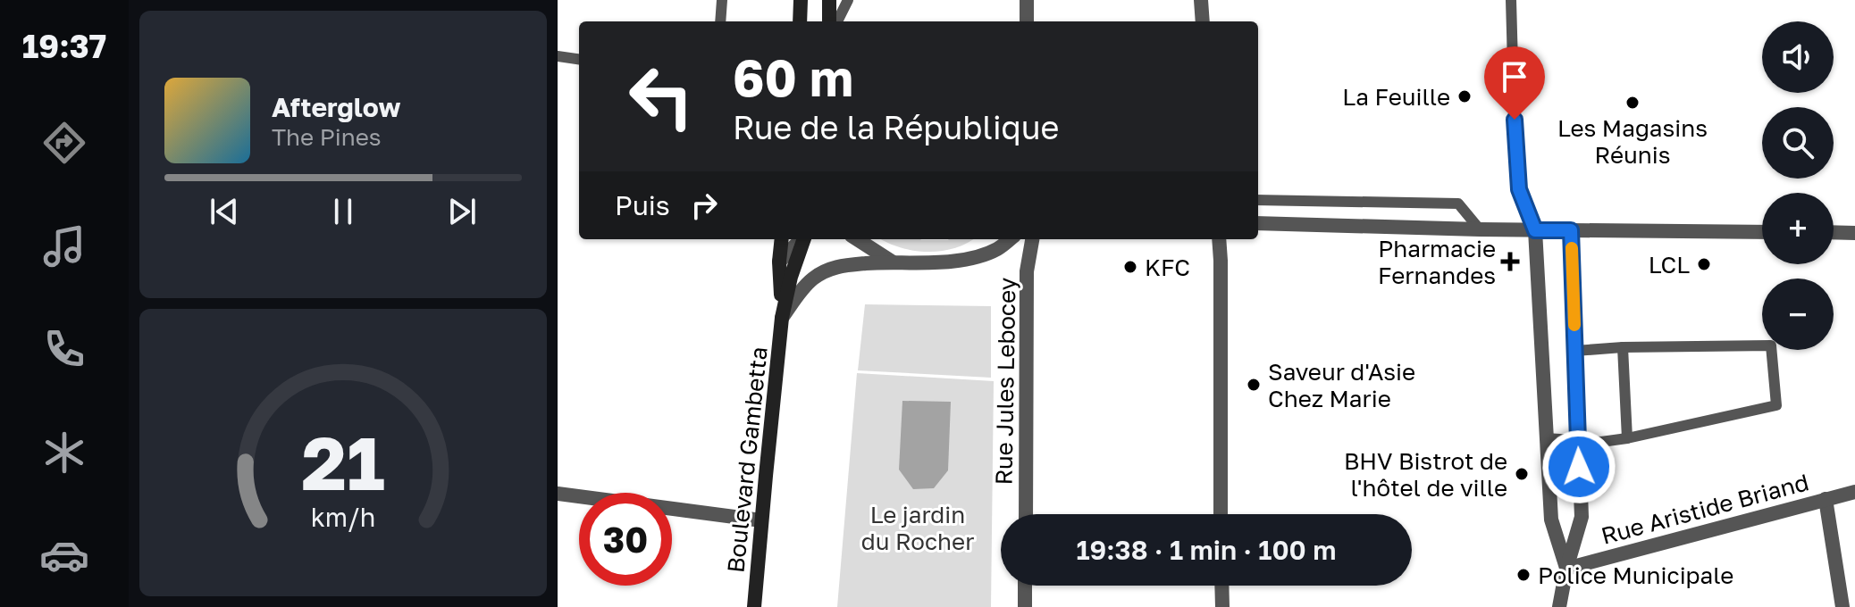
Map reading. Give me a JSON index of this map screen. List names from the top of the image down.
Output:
{
  "streets": {
    "main road": ["Boulevard Gambetta"],
    "street": ["Rue Jules Lebocey", "Rue Aristide Briand"]
  },
  "parks": ["Le jardin du Rocher"],
  "places": {
    "other": [
      "La Feuille",
      "Les Magasins Réunis",
      "LCL",
      "KFC",
      "Saveur d'Asie Chez Marie",
      "BHV Bistrot de l'hôtel de ville",
      "Police Municipale"
    ],
    "health": ["Pharmacie Fernandes"]
  },
  "page": {
    "tabs": "19:37",
    "map_buttons": ["+", "−"],
    "turn": ["60 m", "Rue de la République"],
    "song": ["Afterglow", "The Pines"],
    "then": "Puis",
    "limit": "30",
    "trip": "19:38 · 1 min · 100 m",
    "gauge": ["21", "km/h"]
  }
}
